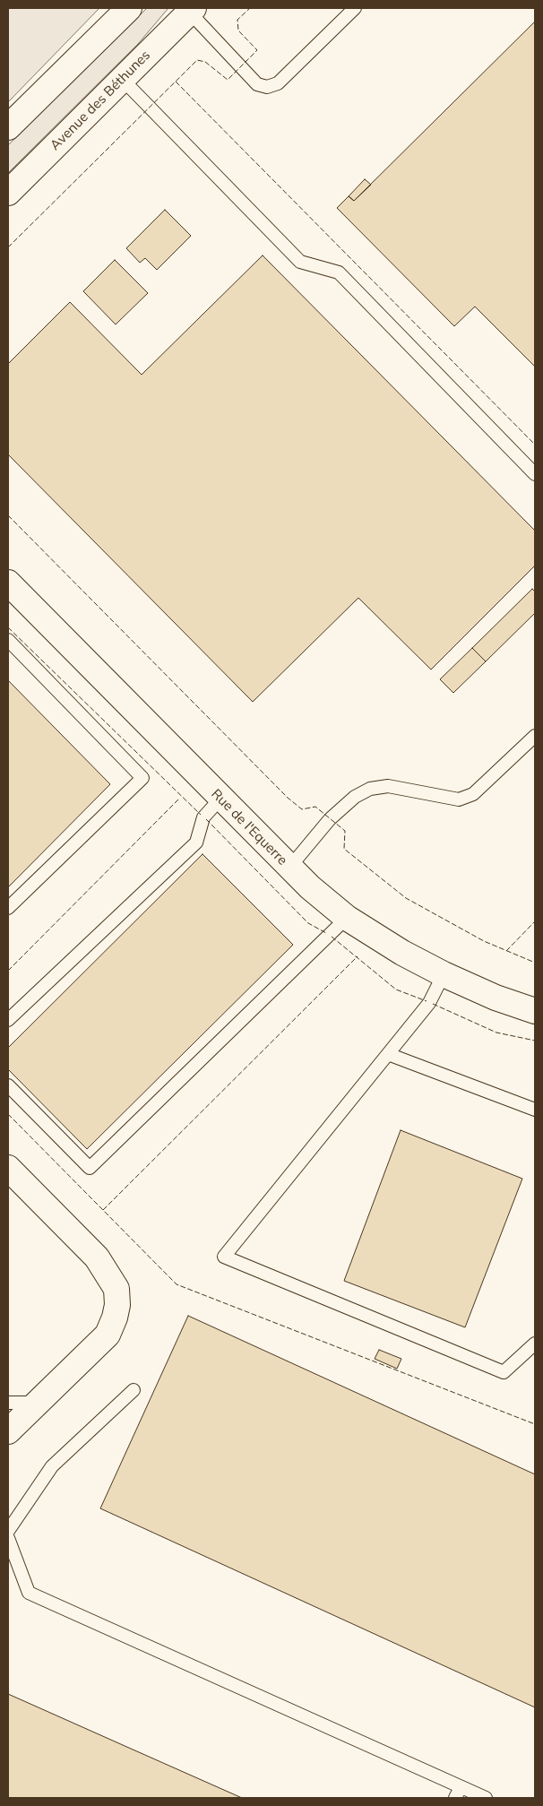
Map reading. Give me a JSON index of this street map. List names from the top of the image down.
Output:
{
  "streets": {
    "street": ["Avenue des Béthunes", "Rue de l'Equerre"]
  }
}
